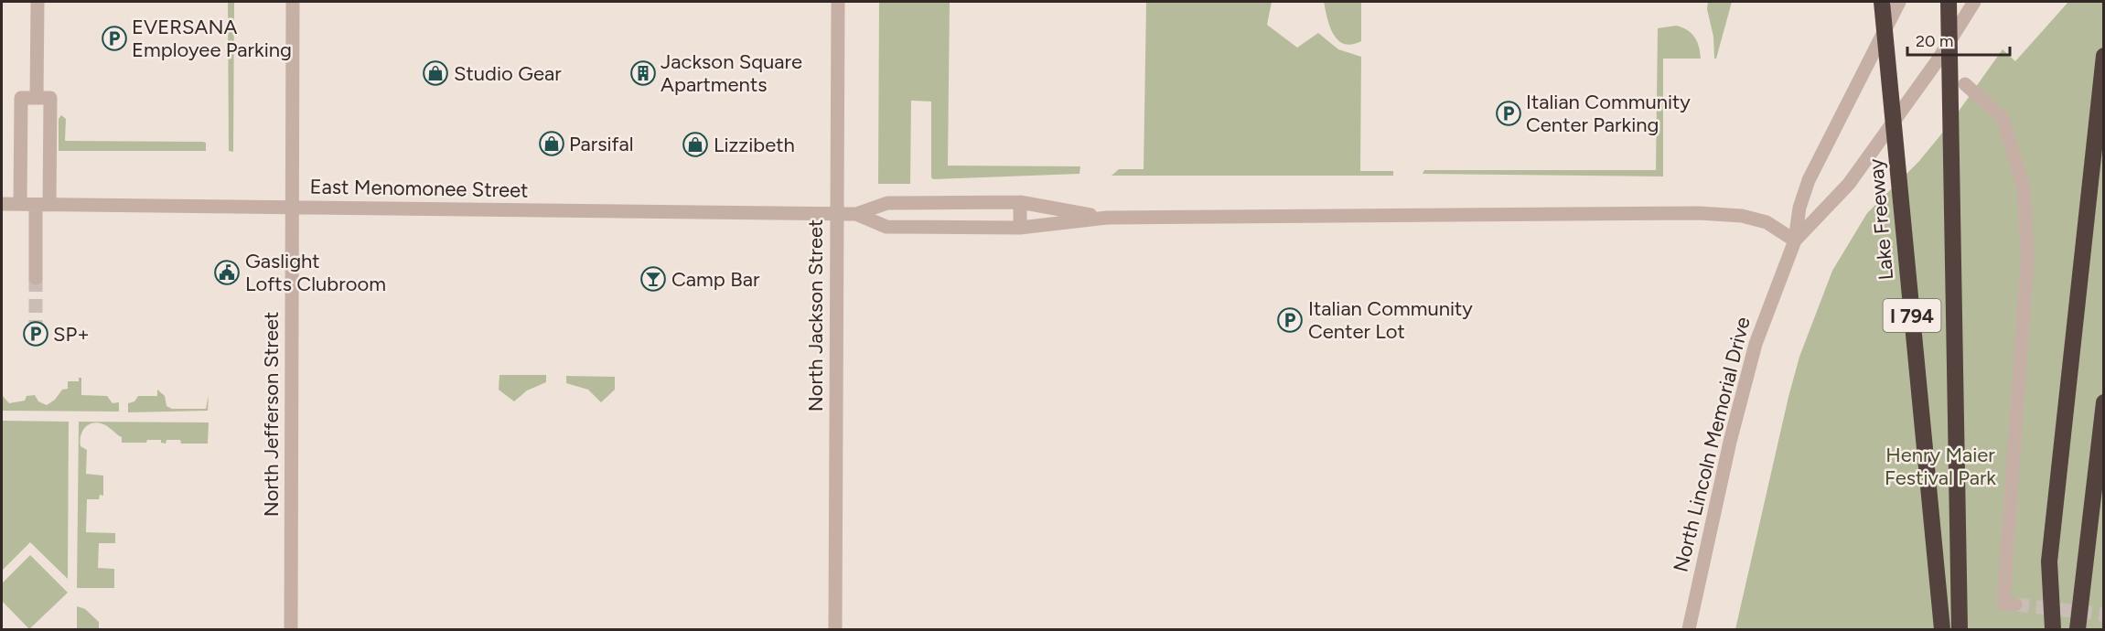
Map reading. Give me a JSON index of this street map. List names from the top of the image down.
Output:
{
  "streets": {
    "highway": ["Lake Freeway", "I 794"],
    "street": [
      "East Menomonee Street",
      "North Jackson Street",
      "North Jefferson Street",
      "North Lincoln Memorial Drive"
    ]
  },
  "crossings": [
    ["East Menomonee Street", "North Jackson Street"],
    ["East Menomonee Street", "North Jefferson Street"]
  ],
  "parks": ["Henry Maier Festival Park"],
  "places": {
    "parking": [
      "EVERSANA Employee Parking",
      "Italian Community Center Parking",
      "Italian Community Center Lot",
      "SP+"
    ],
    "shop": ["Studio Gear", "Parsifal", "Lizzibeth"],
    "building": ["Jackson Square Apartments"],
    "public building": ["Gaslight Lofts Clubroom"],
    "bar": ["Camp Bar"]
  },
  "scale_bar": "20 m"
}
